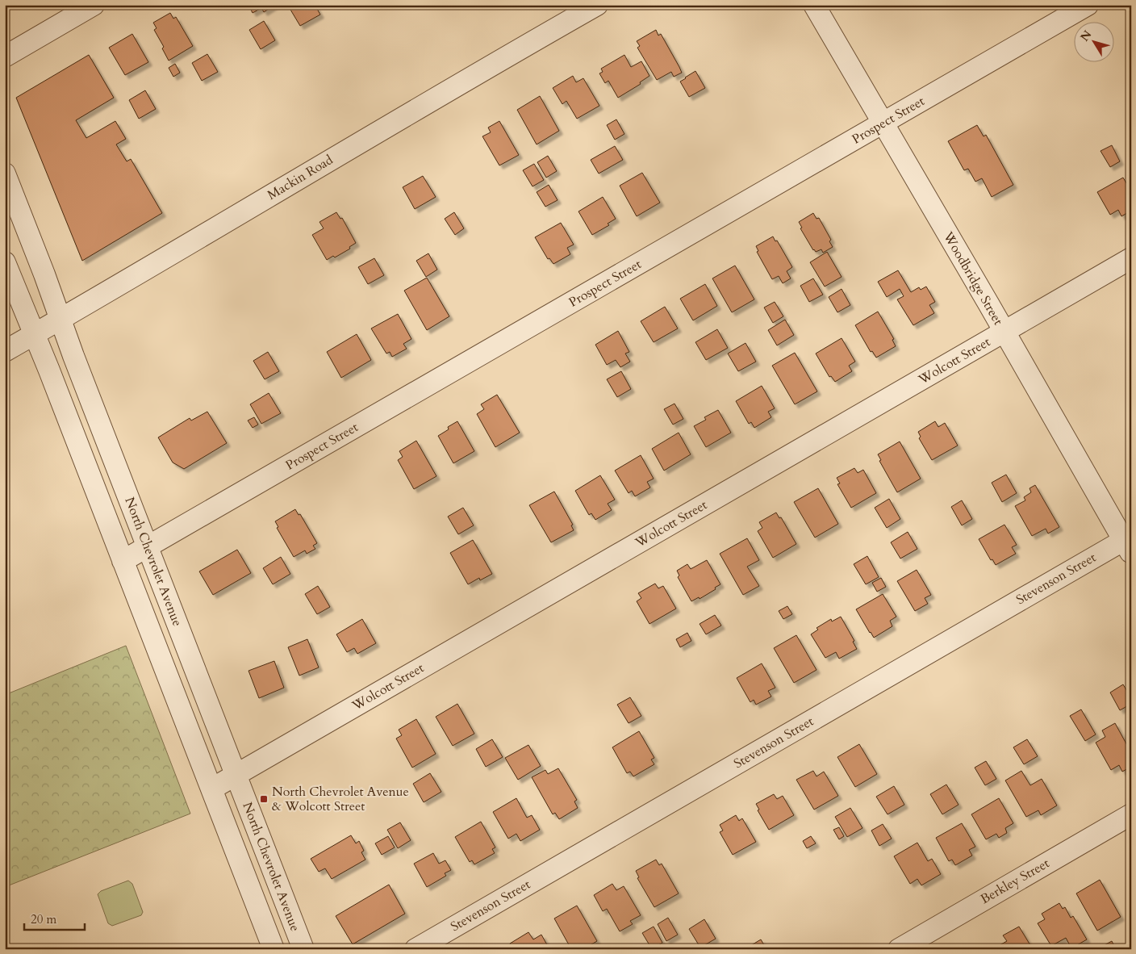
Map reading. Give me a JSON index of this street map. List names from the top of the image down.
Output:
{
  "streets": {
    "street": [
      "Prospect Street",
      "Mackin Road",
      "Woodbridge Street",
      "Wolcott Street",
      "North Chevrolet Avenue",
      "Stevenson Street",
      "Berkley Street"
    ]
  },
  "crossings": [
    ["Prospect Street", "Woodbridge Street"],
    ["Prospect Street", "North Chevrolet Avenue"],
    ["Mackin Road", "North Chevrolet Avenue"],
    ["Woodbridge Street", "Wolcott Street"],
    ["Woodbridge Street", "Stevenson Street"],
    ["Wolcott Street", "North Chevrolet Avenue"]
  ],
  "places": {
    "transit": ["North Chevrolet Avenue & Wolcott Street"]
  },
  "scale_bar": "20 m",
  "north": "top left"
}
